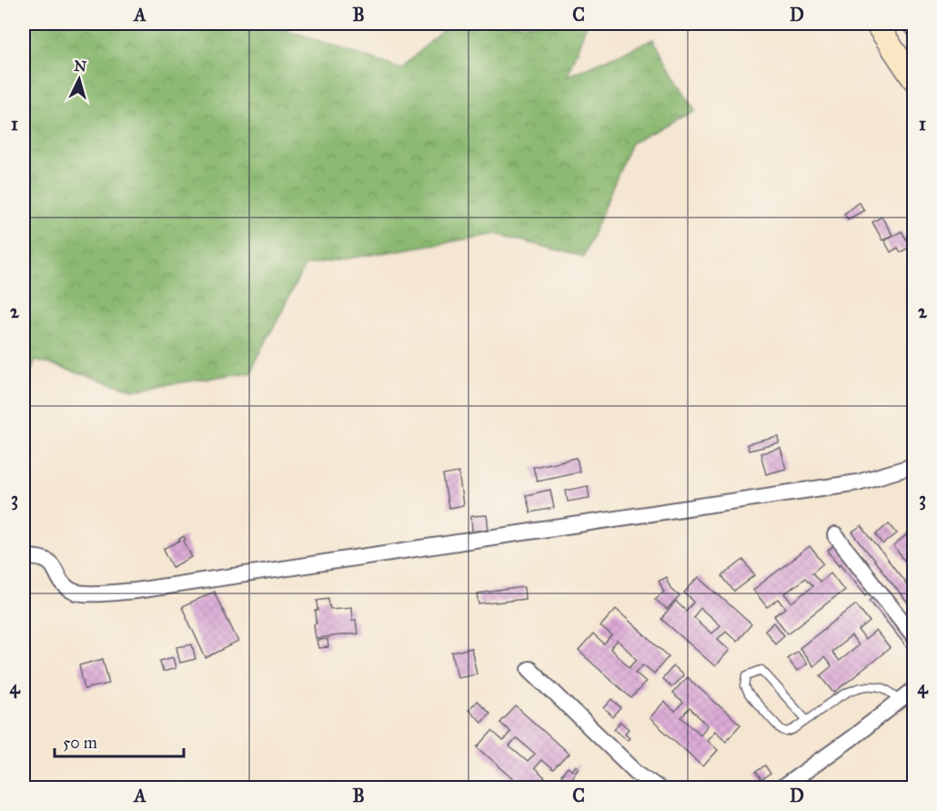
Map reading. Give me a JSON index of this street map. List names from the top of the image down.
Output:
{
  "scale_bar": "50 m",
  "north": "top",
  "grid": {
    "columns": [
      "A",
      "B",
      "C",
      "D"
    ],
    "rows": [
      "1",
      "2",
      "3",
      "4"
    ]
  }
}
